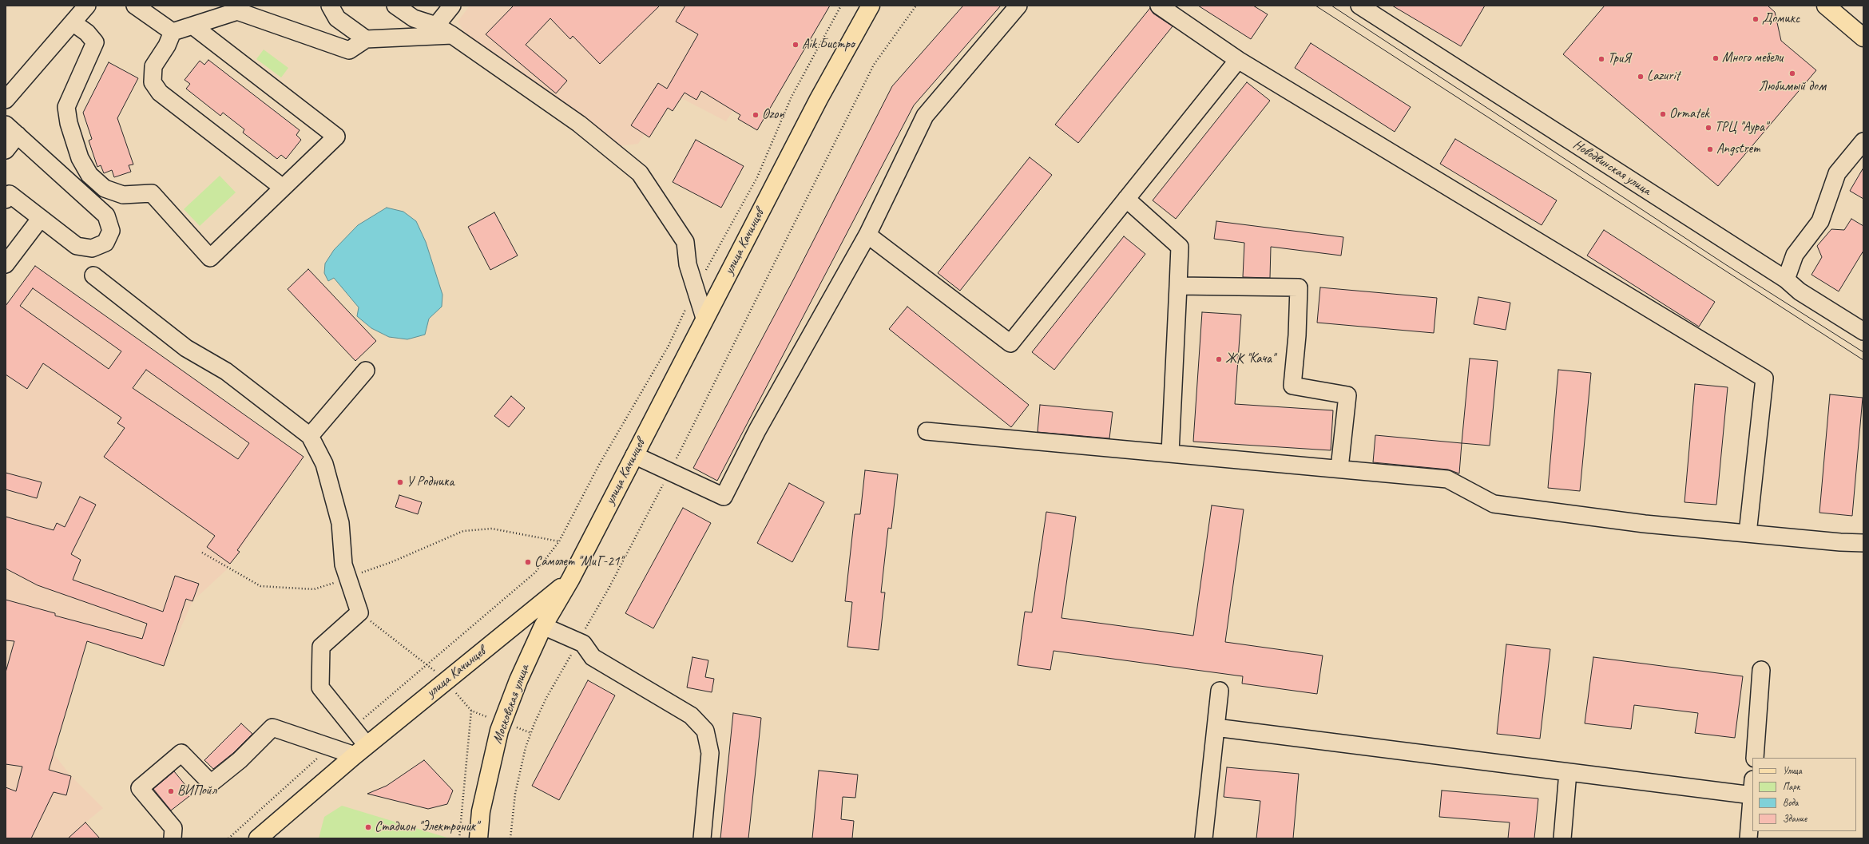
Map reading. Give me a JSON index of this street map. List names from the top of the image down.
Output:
{
  "streets": {
    "main road": ["улица Качинцев", "Московская улица"],
    "street": ["Новодвинская улица"]
  },
  "crossings": [
    ["улица Качинцев", "Московская улица"]
  ],
  "places": [
    "Домикс",
    "Aik Бистро",
    "Много мебели",
    "ТриЯ",
    "Любимый дом",
    "Lazurit",
    "Ormatek",
    "Ozon",
    "ТРЦ \"Аура\"",
    "Angstrem",
    "ЖК \"Кача\"",
    "У Родника",
    "Самолет \"МиГ-21\"",
    "ВИПойл",
    "Стадион \"Электроник\""
  ],
  "legend": [
    "Улица",
    "Парк",
    "Вода",
    "Здание"
  ]
}
